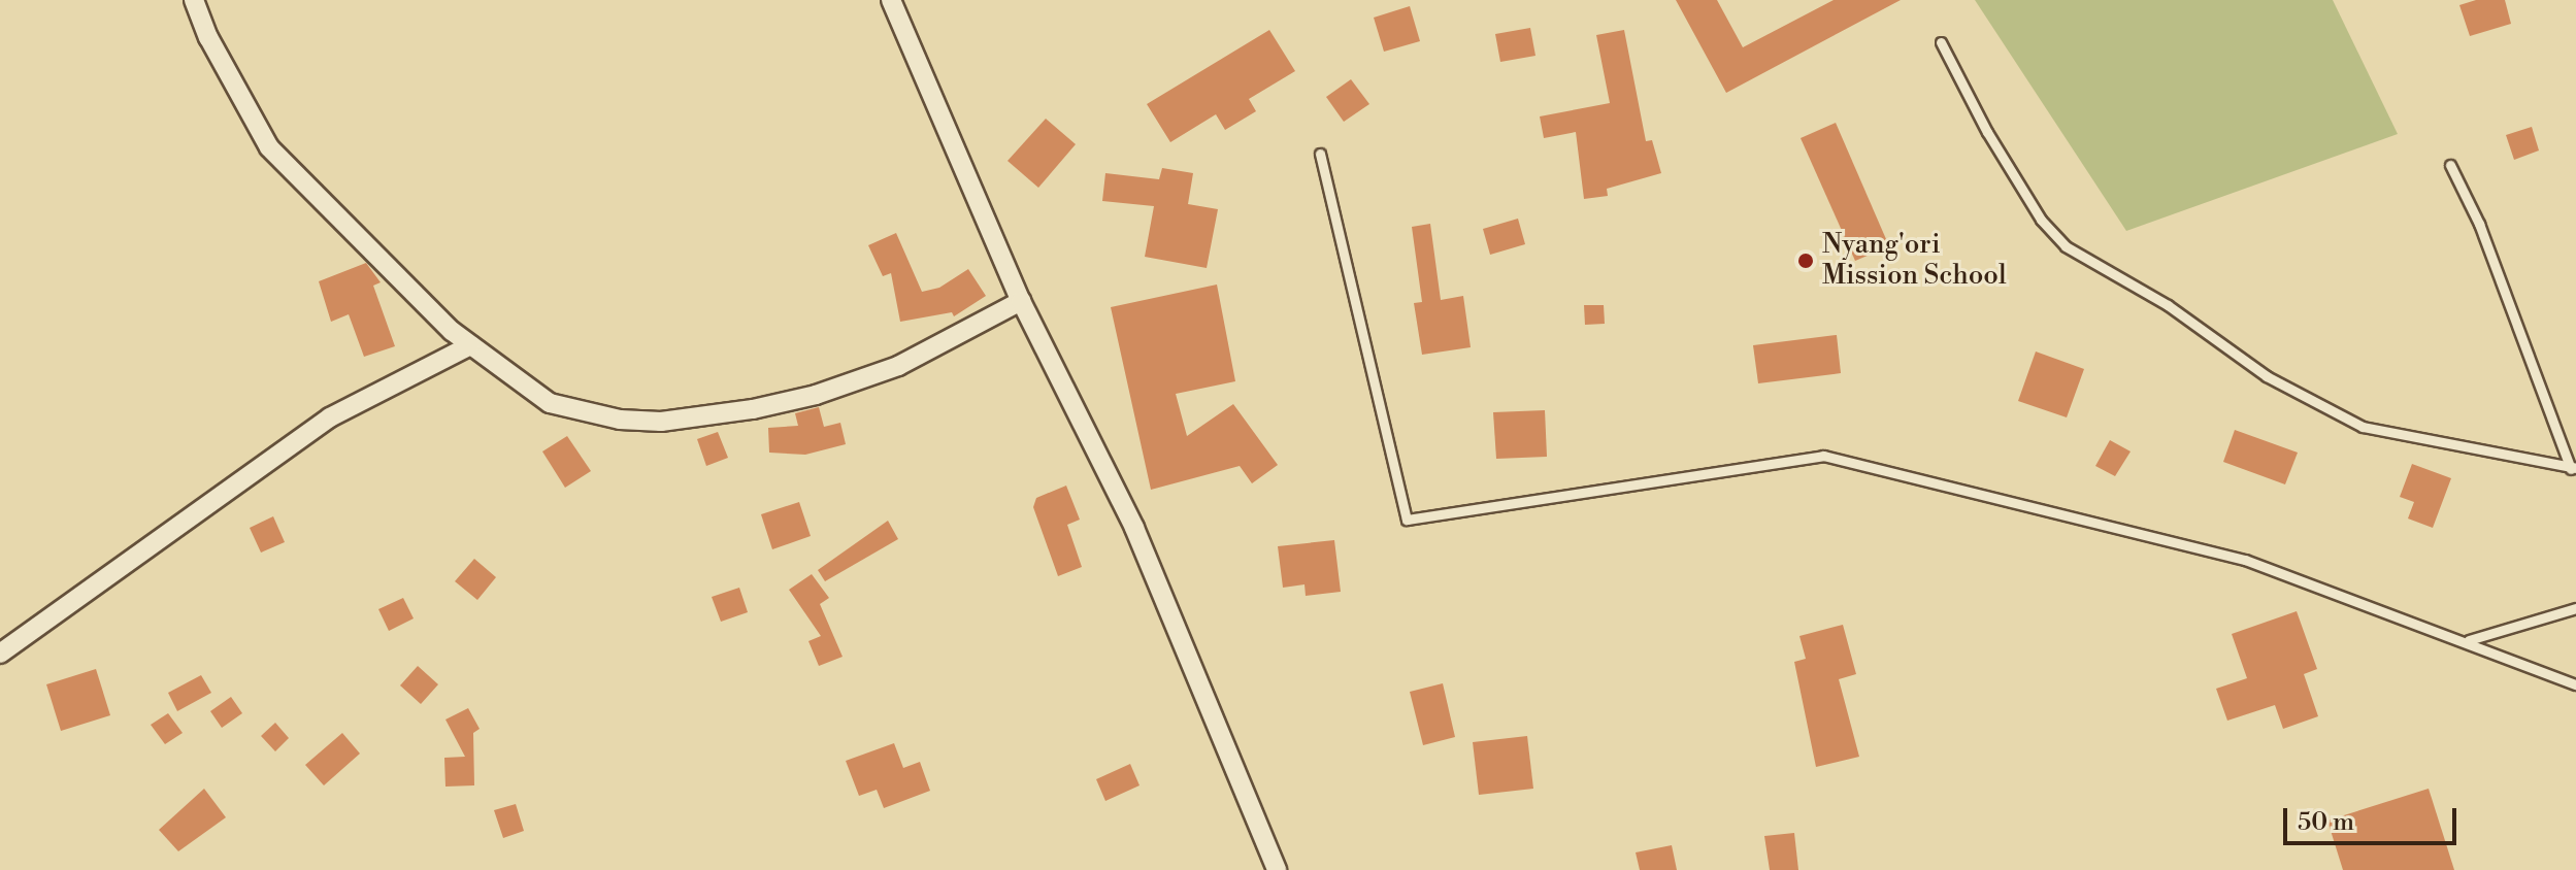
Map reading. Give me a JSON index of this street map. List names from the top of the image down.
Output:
{
  "places": ["Nyang'ori Mission School"],
  "scale_bar": "50 m"
}
